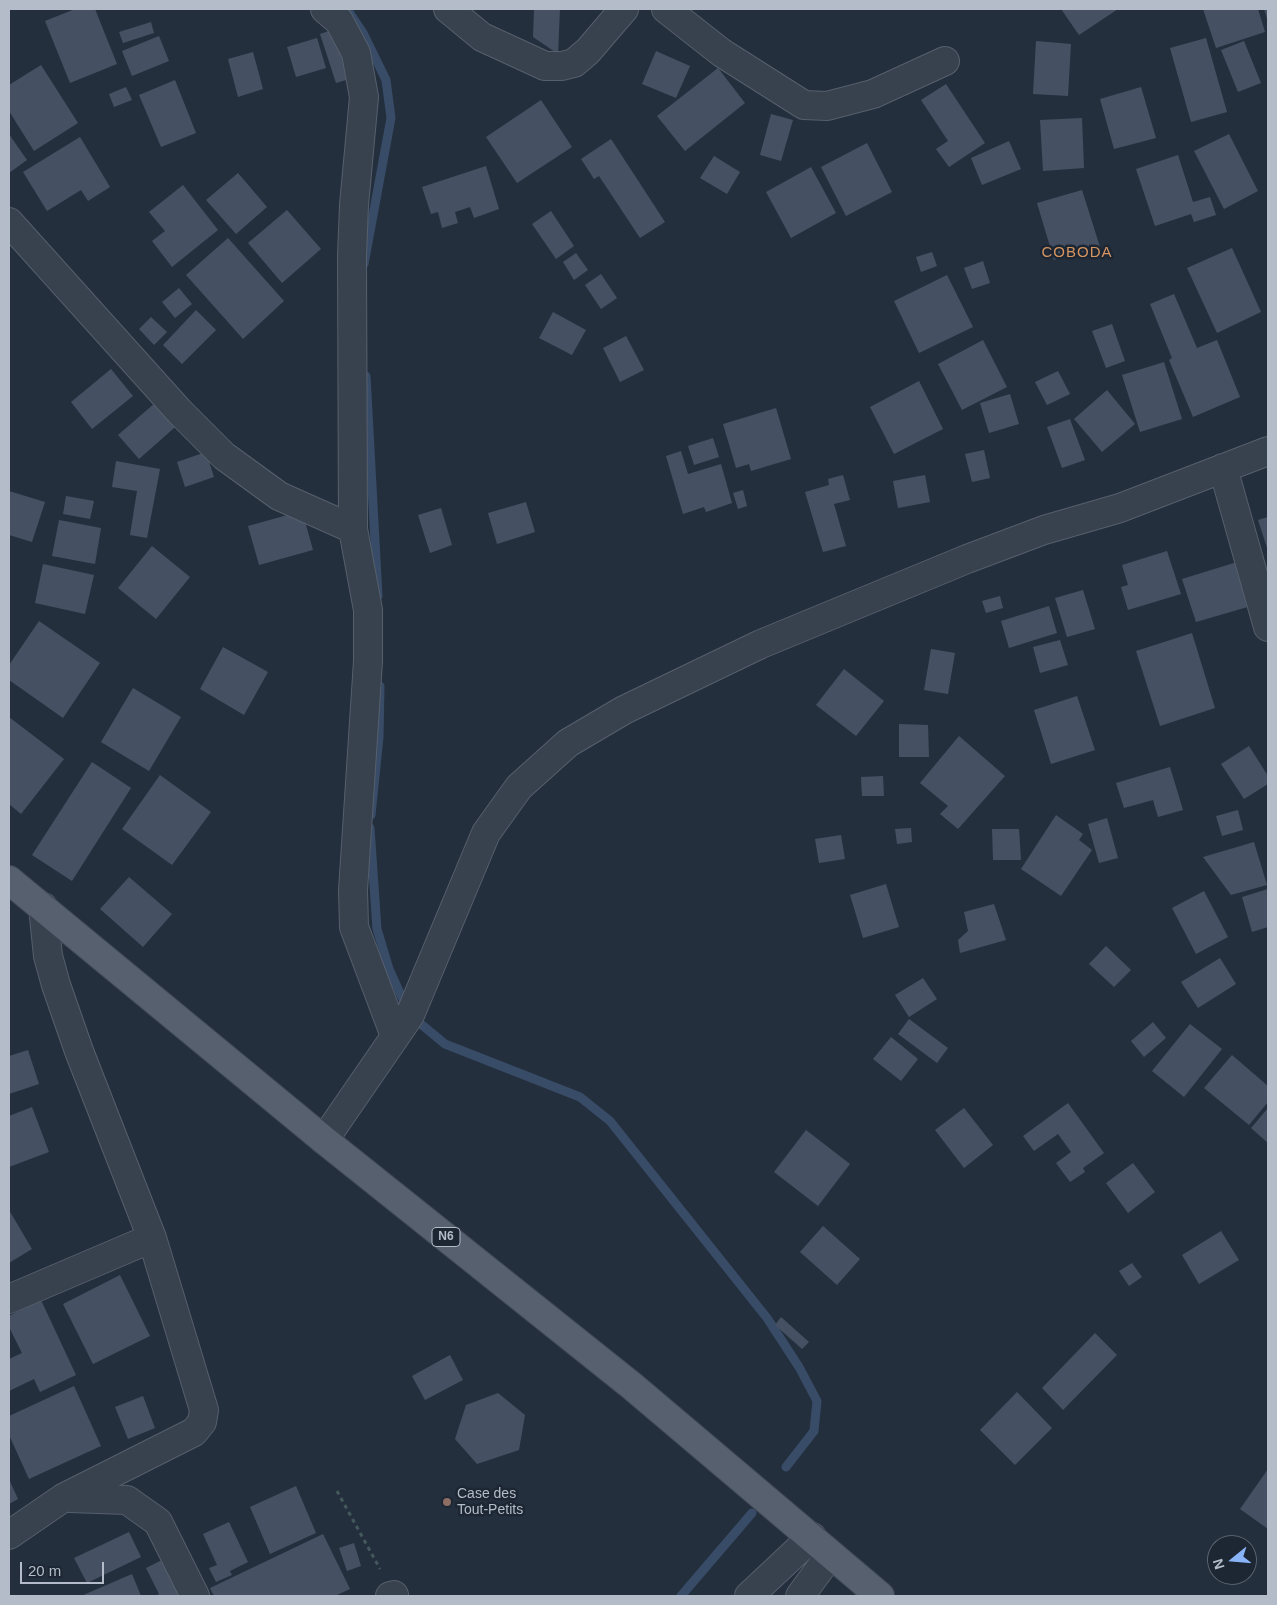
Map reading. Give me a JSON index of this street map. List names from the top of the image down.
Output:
{
  "streets": {
    "main road": ["N6"]
  },
  "districts": ["COBODA"],
  "places": ["Case des Tout-Petits"],
  "scale_bar": "20 m",
  "north": "left"
}
